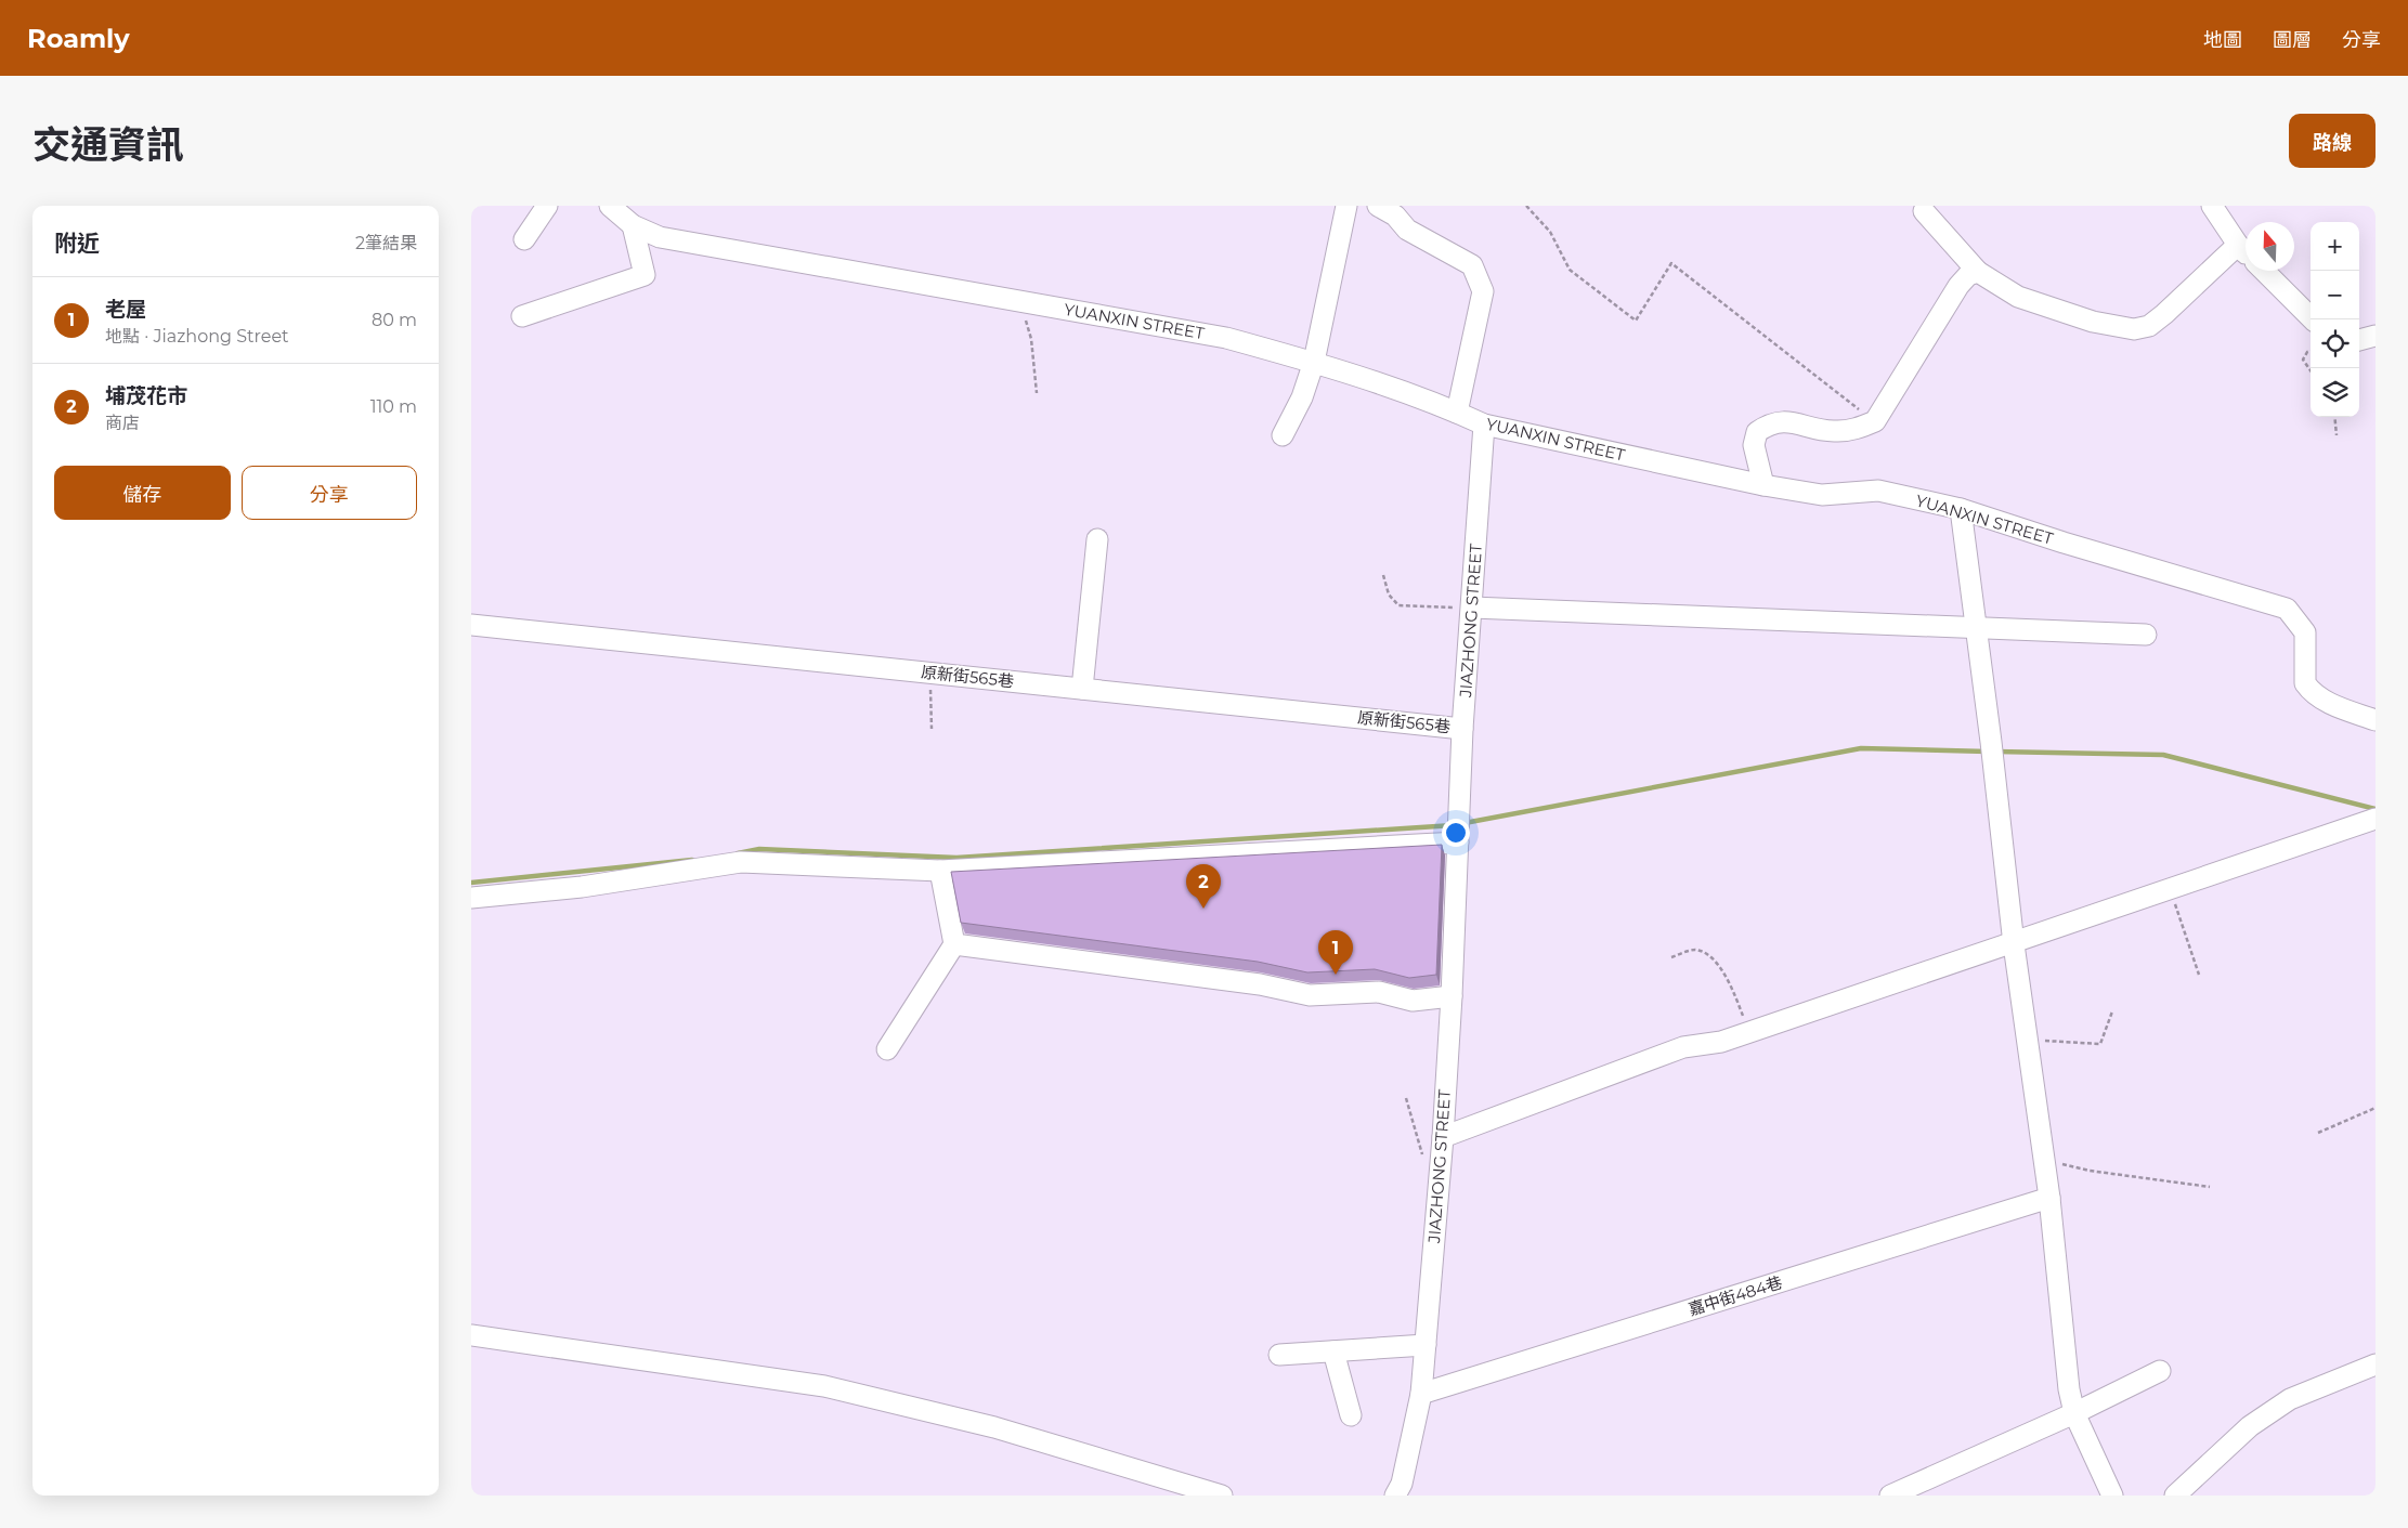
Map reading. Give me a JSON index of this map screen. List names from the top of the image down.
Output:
{
  "streets": {
    "street": [
      "YUANXIN STREET",
      "JIAZHONG STREET",
      "原新街565巷",
      "嘉中街484巷"
    ]
  },
  "crossings": [
    ["YUANXIN STREET", "JIAZHONG STREET"],
    ["JIAZHONG STREET", "原新街565巷"],
    ["JIAZHONG STREET", "嘉中街484巷"]
  ],
  "north": "top",
  "page": {
    "header": "Roamly",
    "nav": ["地圖", "圖層", "分享"],
    "title": "交通資訊",
    "buttons": [
      "路線",
      ["儲存", "分享"]
    ],
    "heading": ["附近", "2筆結果"],
    "map_buttons": ["+", "−"],
    "list": [
      {
        "mark": "1",
        "name": "老屋",
        "note": "地點 · Jiazhong Street",
        "value": "80 m"
      },
      {
        "mark": "2",
        "name": "埔茂花市",
        "note": "商店",
        "value": "110 m"
      }
    ],
    "pins": ["2", "1"]
  }
}
